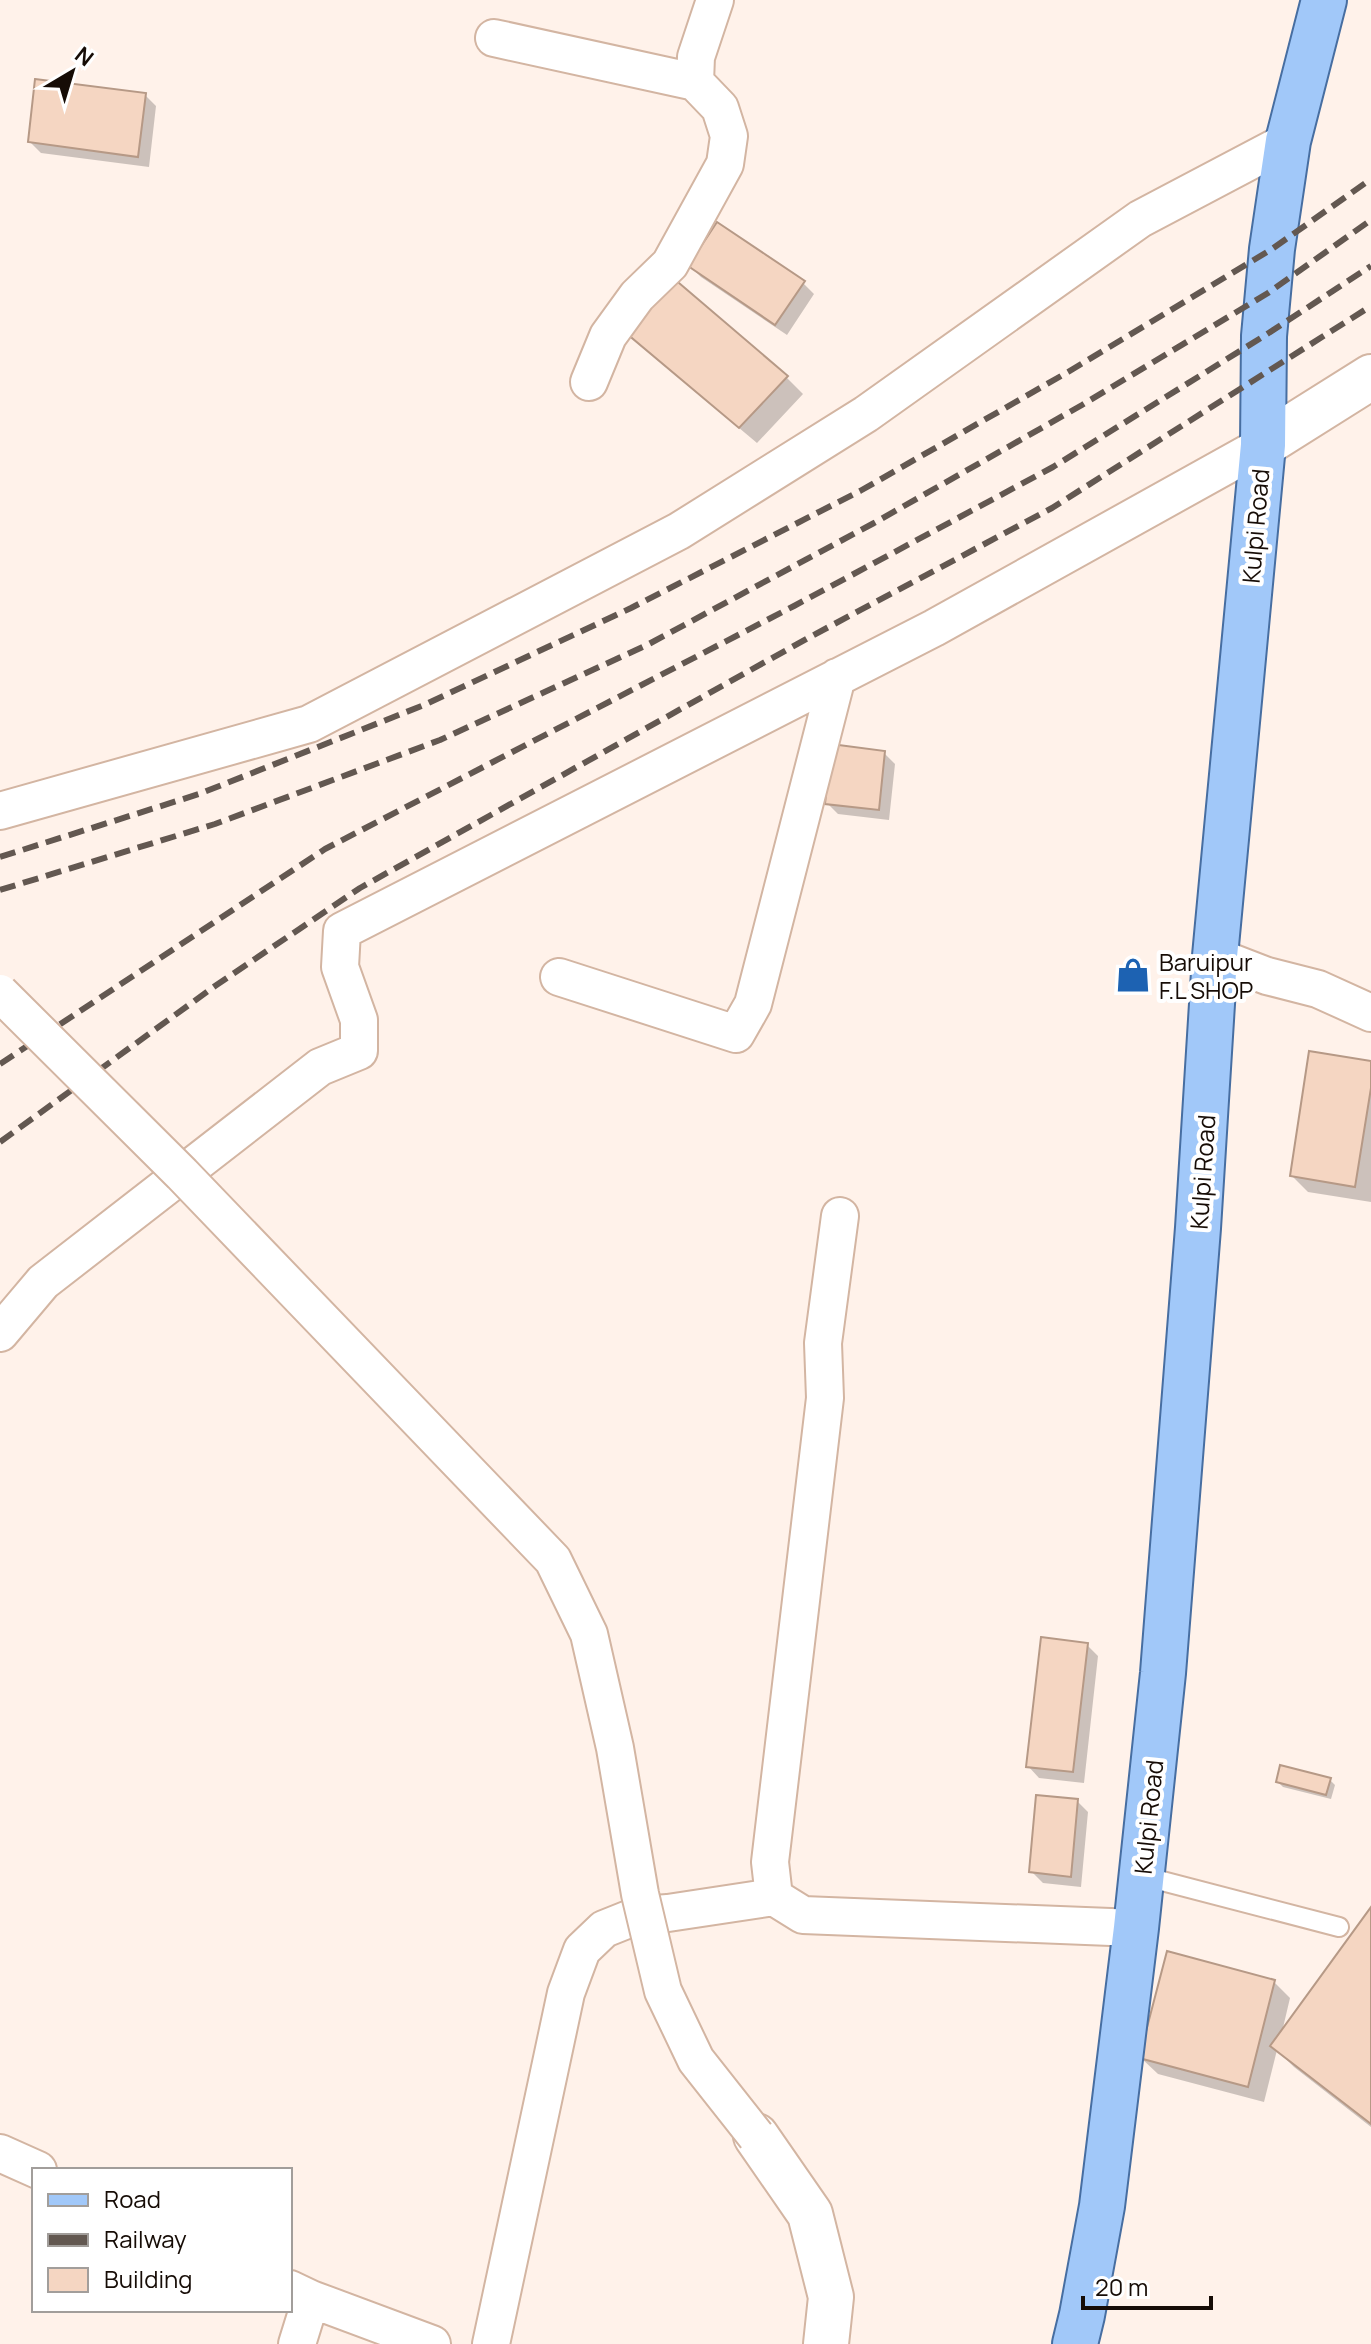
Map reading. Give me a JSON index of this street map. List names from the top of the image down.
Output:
{
  "streets": {
    "main road": ["Kulpi Road"]
  },
  "places": {
    "shop": ["Baruipur F.L SHOP"]
  },
  "legend": ["Road", "Railway", "Building"],
  "scale_bar": "20 m",
  "north": "top right"
}
